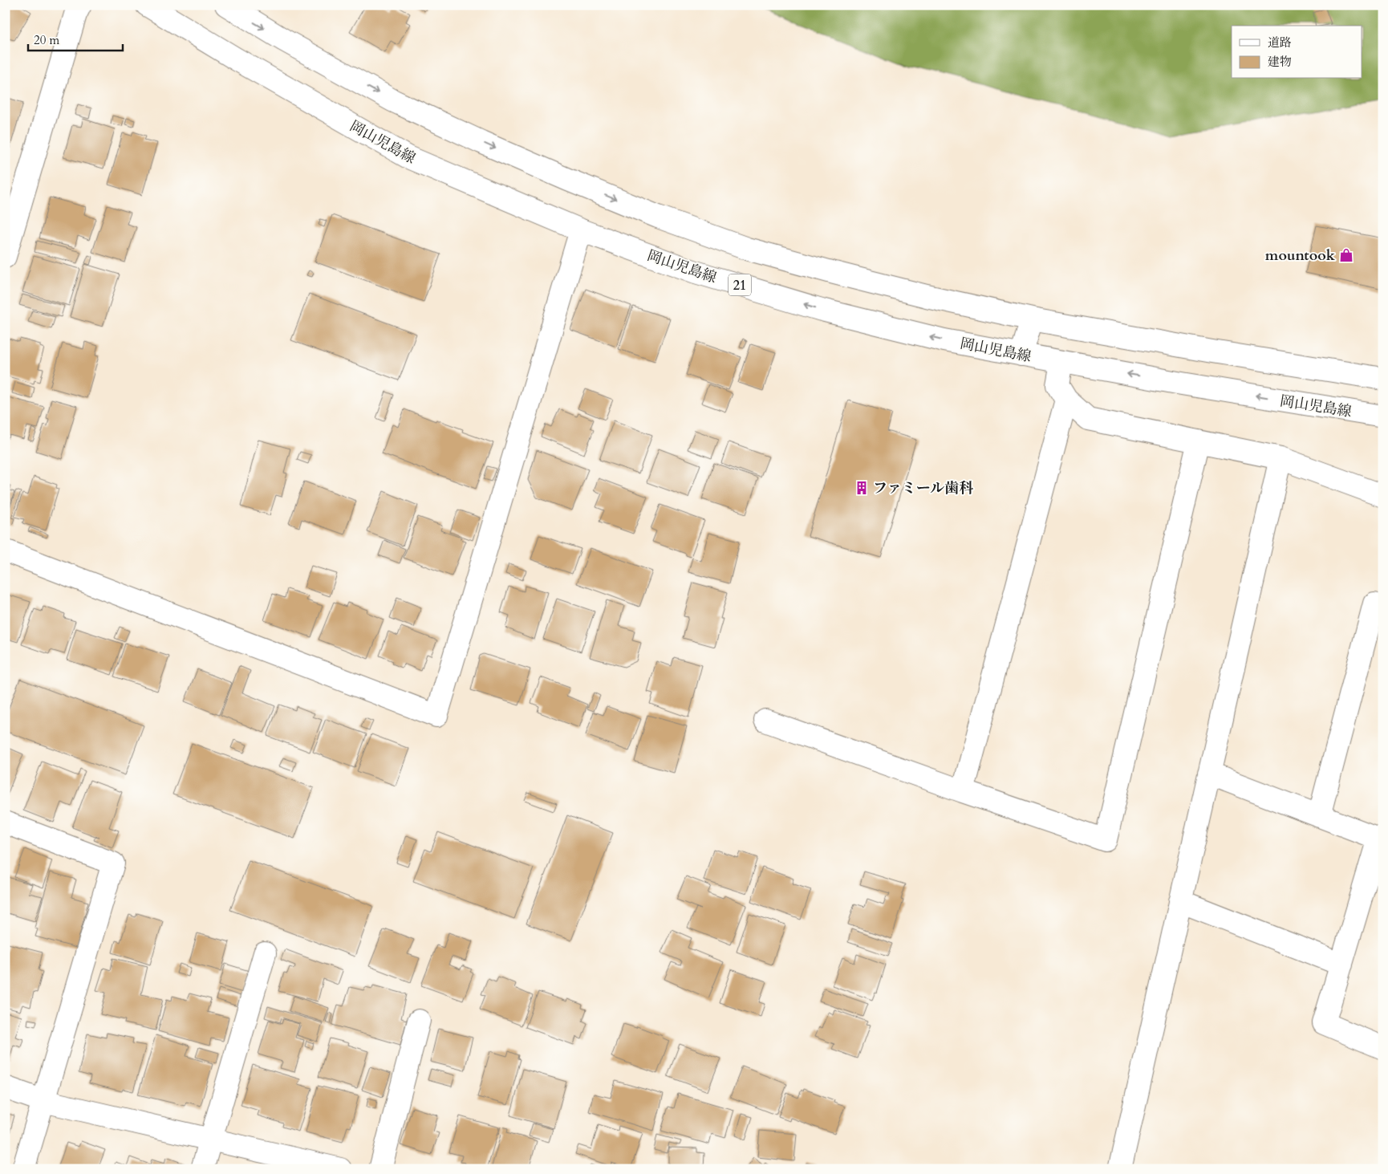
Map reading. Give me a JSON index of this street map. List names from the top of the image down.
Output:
{
  "streets": {
    "street": ["岡山児島線", "21"]
  },
  "places": {
    "shop": ["mountook"],
    "building": ["ファミール歯科"]
  },
  "legend": ["道路", "建物"],
  "scale_bar": "20 m"
}
